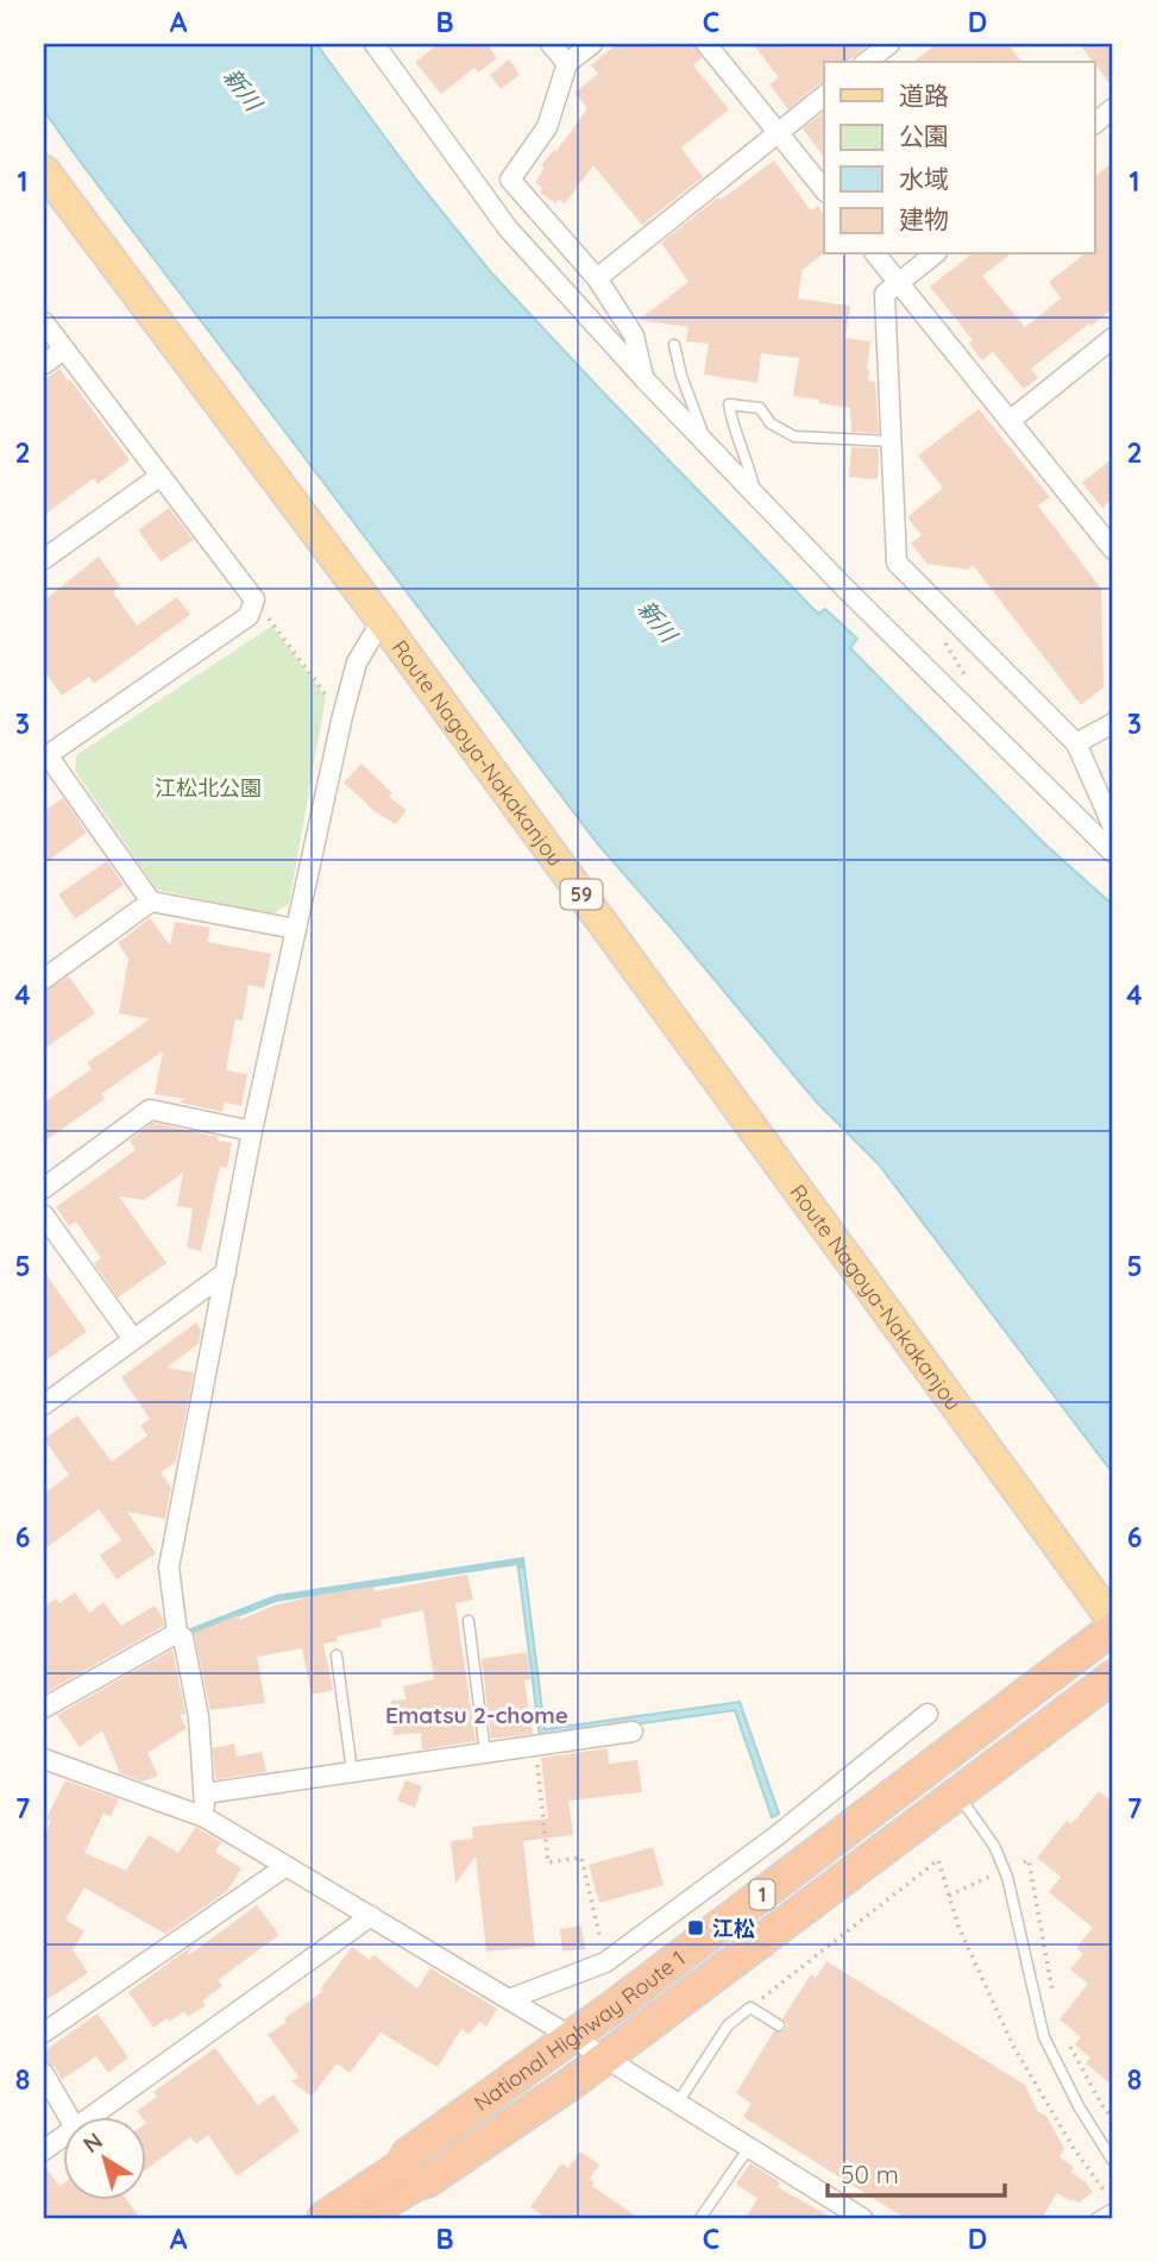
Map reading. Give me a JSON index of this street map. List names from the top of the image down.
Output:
{
  "streets": {
    "highway": ["1", "National Highway Route 1"],
    "main road": ["Route Nagoya-Nakakanjou", "59"]
  },
  "crossings": [
    ["1", "National Highway Route 1"]
  ],
  "districts": ["Ematsu 2-chome"],
  "water": ["新川"],
  "parks": ["江松北公園"],
  "places": {
    "transit": ["江松"]
  },
  "legend": [
    "道路",
    "公園",
    "水域",
    "建物"
  ],
  "scale_bar": "50 m",
  "north": "top left",
  "grid": {
    "columns": [
      "A",
      "B",
      "C",
      "D"
    ],
    "rows": [
      "1",
      "2",
      "3",
      "4",
      "5",
      "6",
      "7",
      "8"
    ]
  }
}
